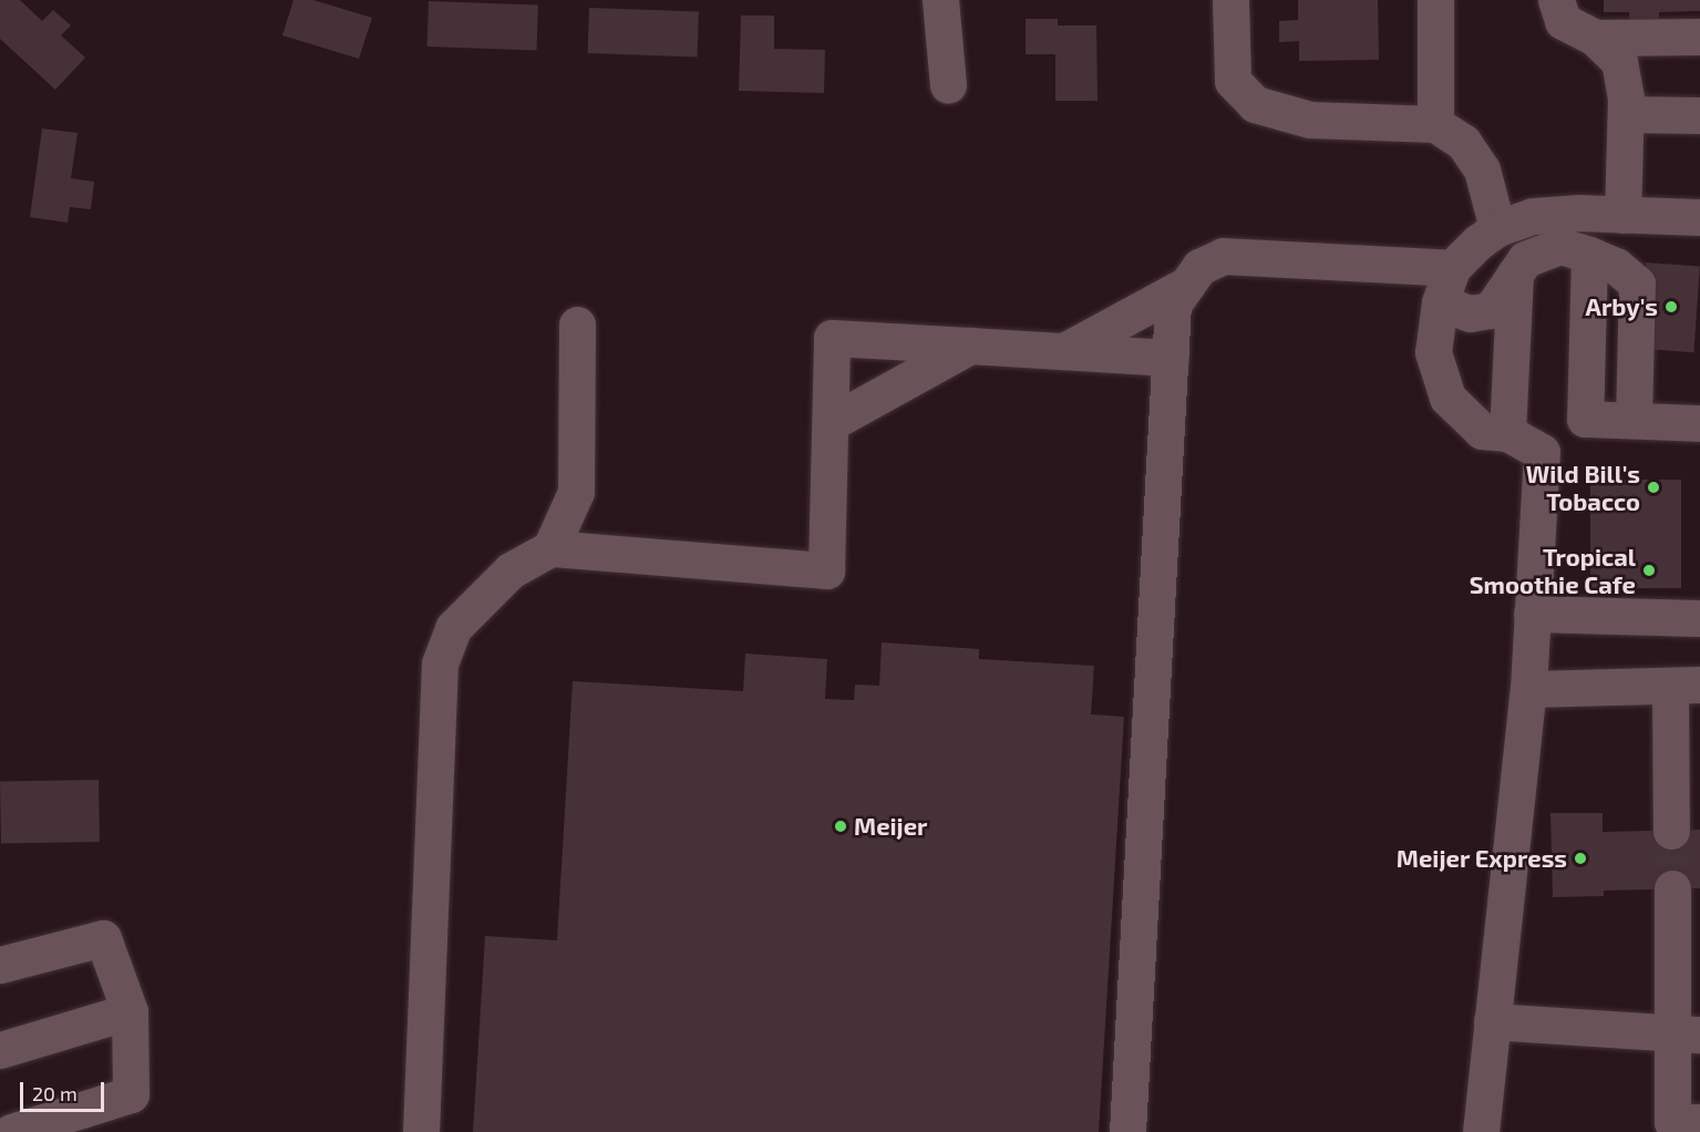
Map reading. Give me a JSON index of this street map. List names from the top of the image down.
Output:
{
  "places": [
    "Arby's",
    "Wild Bill's Tobacco",
    "Tropical Smoothie Cafe",
    "Meijer",
    "Meijer Express"
  ],
  "scale_bar": "20 m"
}
